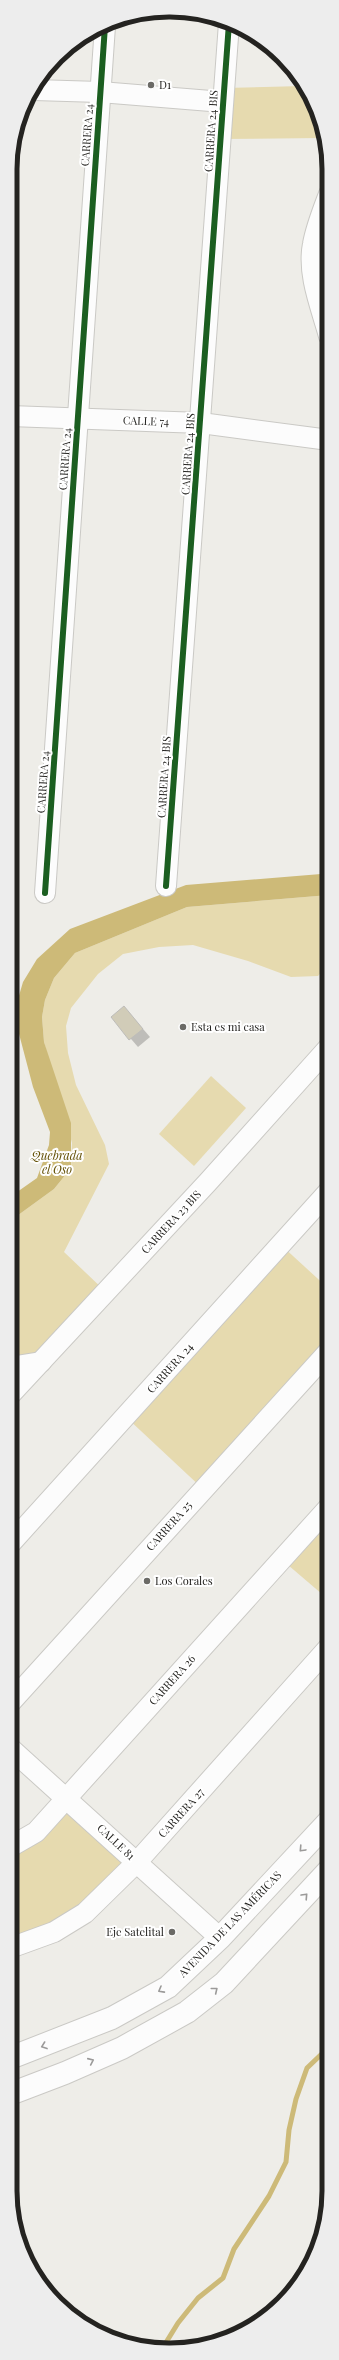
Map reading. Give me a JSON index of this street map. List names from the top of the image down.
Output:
{
  "streets": {
    "main road": ["AVENIDA DE LAS AMÉRICAS"],
    "street": [
      "CARRERA 24 BIS",
      "CARRERA 24",
      "CALLE 74",
      "CARRERA 23 BIS",
      "CARRERA 25",
      "CARRERA 26",
      "CARRERA 27",
      "CALLE 81"
    ]
  },
  "crossings": [
    ["CARRERA 24 BIS", "CALLE 74"],
    ["CARRERA 24", "CALLE 74"],
    ["CARRERA 26", "CALLE 81"],
    ["CARRERA 27", "CALLE 81"],
    ["CALLE 81", "AVENIDA DE LAS AMÉRICAS"]
  ],
  "water": ["Quebrada el Oso"],
  "places": [
    "D1",
    "Esta es mi casa",
    "Los Corales",
    "Eje Satelital"
  ]
}
